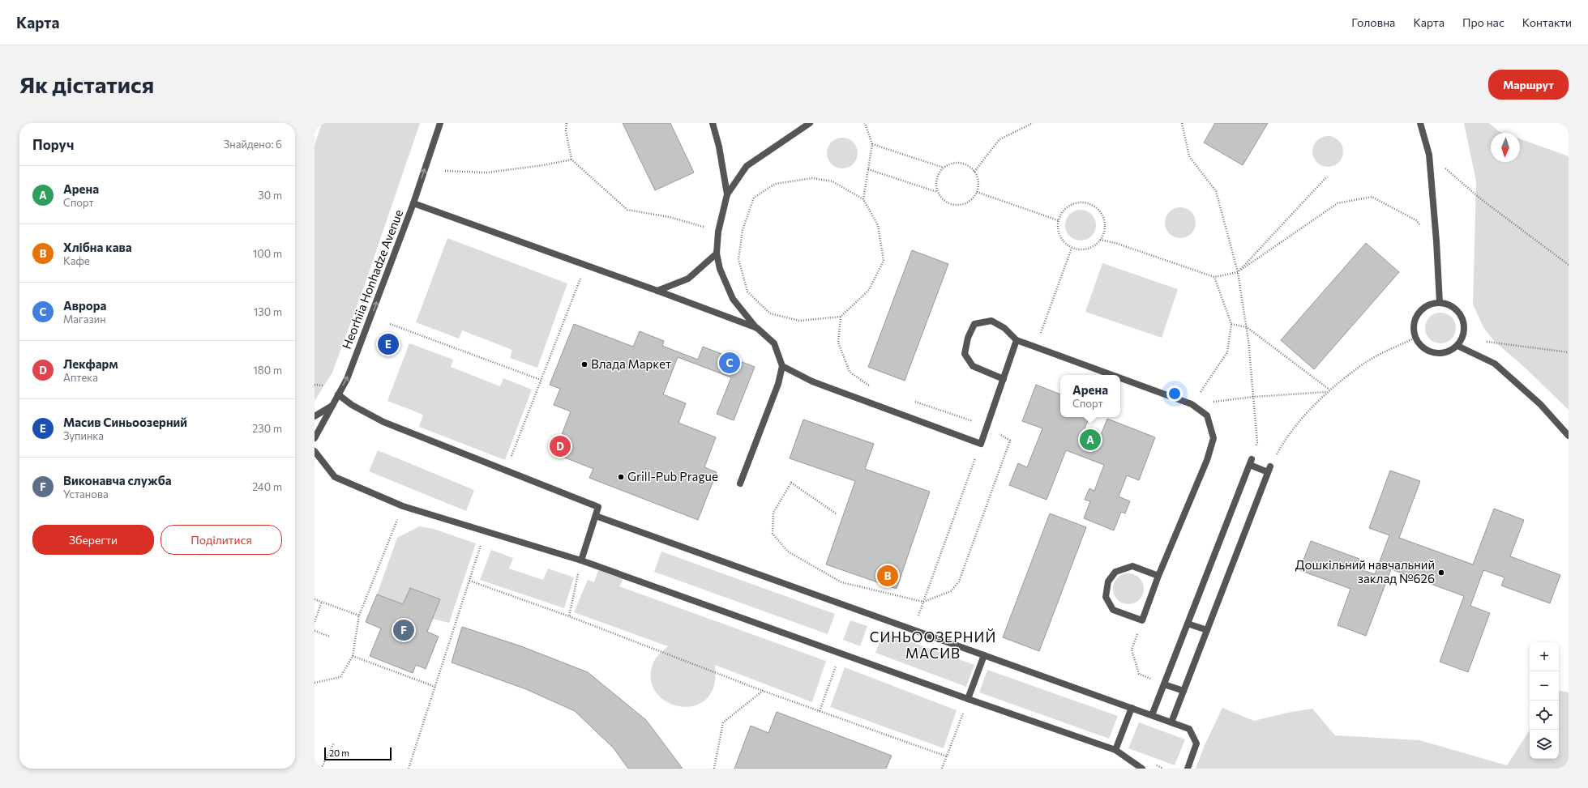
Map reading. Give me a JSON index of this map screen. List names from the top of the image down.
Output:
{
  "streets": {
    "street": ["Heorhiia Honhadze Avenue"]
  },
  "one_way": ["Heorhiia Honhadze Avenue"],
  "districts": ["СИНЬООЗЕРНИЙ МАСИВ"],
  "places": ["Влада Маркет", "Grill-Pub Prague", "Дошкільний навчальний заклад №626"],
  "scale_bar": "20 m",
  "north": "bottom",
  "page": {
    "header": "Карта",
    "nav": [
      "Головна",
      "Карта",
      "Про нас",
      "Контакти"
    ],
    "buttons": [
      "Маршрут",
      ["Зберегти", "Поділитися"]
    ],
    "title": "Як дістатися",
    "heading": ["Поруч", "Знайдено: 6"],
    "list": [
      {
        "mark": "A",
        "name": "Арена",
        "note": "Спорт",
        "value": "30 m"
      },
      {
        "mark": "B",
        "name": "Хлібна кава",
        "note": "Кафе",
        "value": "100 m"
      },
      {
        "mark": "C",
        "name": "Аврора",
        "note": "Магазин",
        "value": "130 m"
      },
      {
        "mark": "D",
        "name": "Лекфарм",
        "note": "Аптека",
        "value": "180 m"
      },
      {
        "mark": "E",
        "name": "Масив Синьоозерний",
        "note": "Зупинка",
        "value": "230 m"
      },
      {
        "mark": "F",
        "name": "Виконавча служба",
        "note": "Установа",
        "value": "240 m"
      }
    ],
    "pins": [
      "E",
      "C",
      "A",
      "D",
      "B",
      "F"
    ],
    "popup": ["Арена", "Спорт"],
    "map_buttons": ["+", "−"],
    "scale": "20 m"
  }
}
